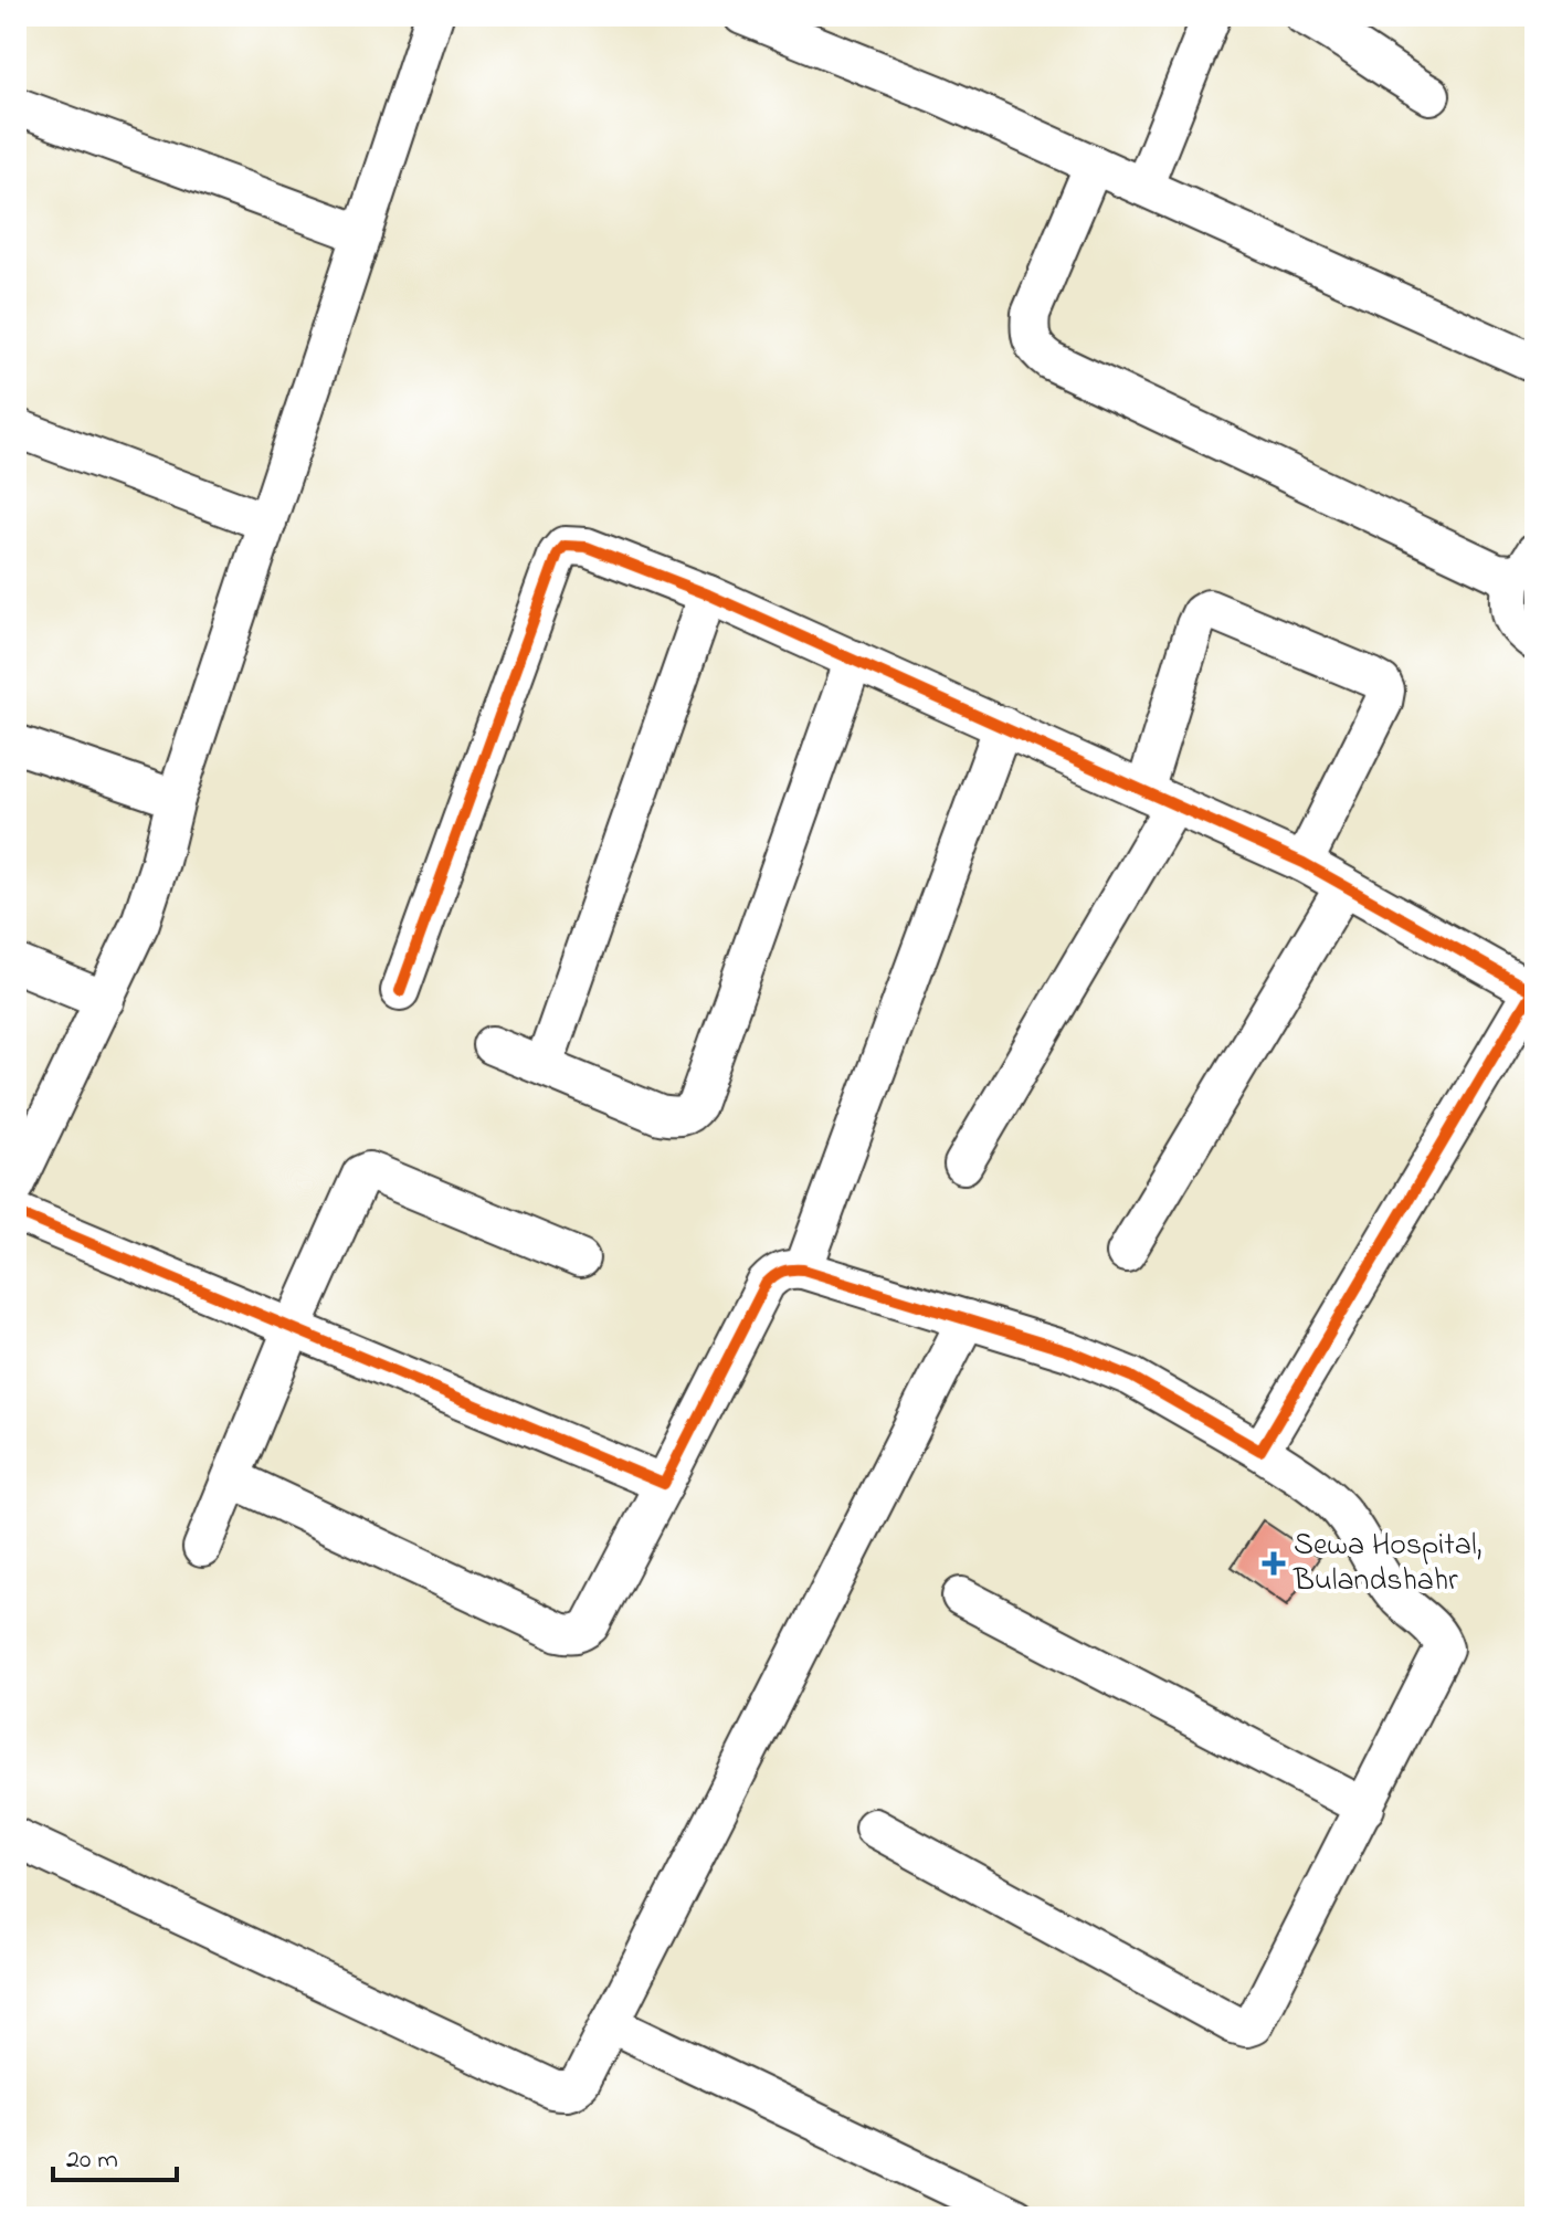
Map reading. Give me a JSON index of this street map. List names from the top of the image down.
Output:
{
  "places": {
    "health": ["Sewa Hospital, Bulandshahr"]
  },
  "scale_bar": "20 m"
}
